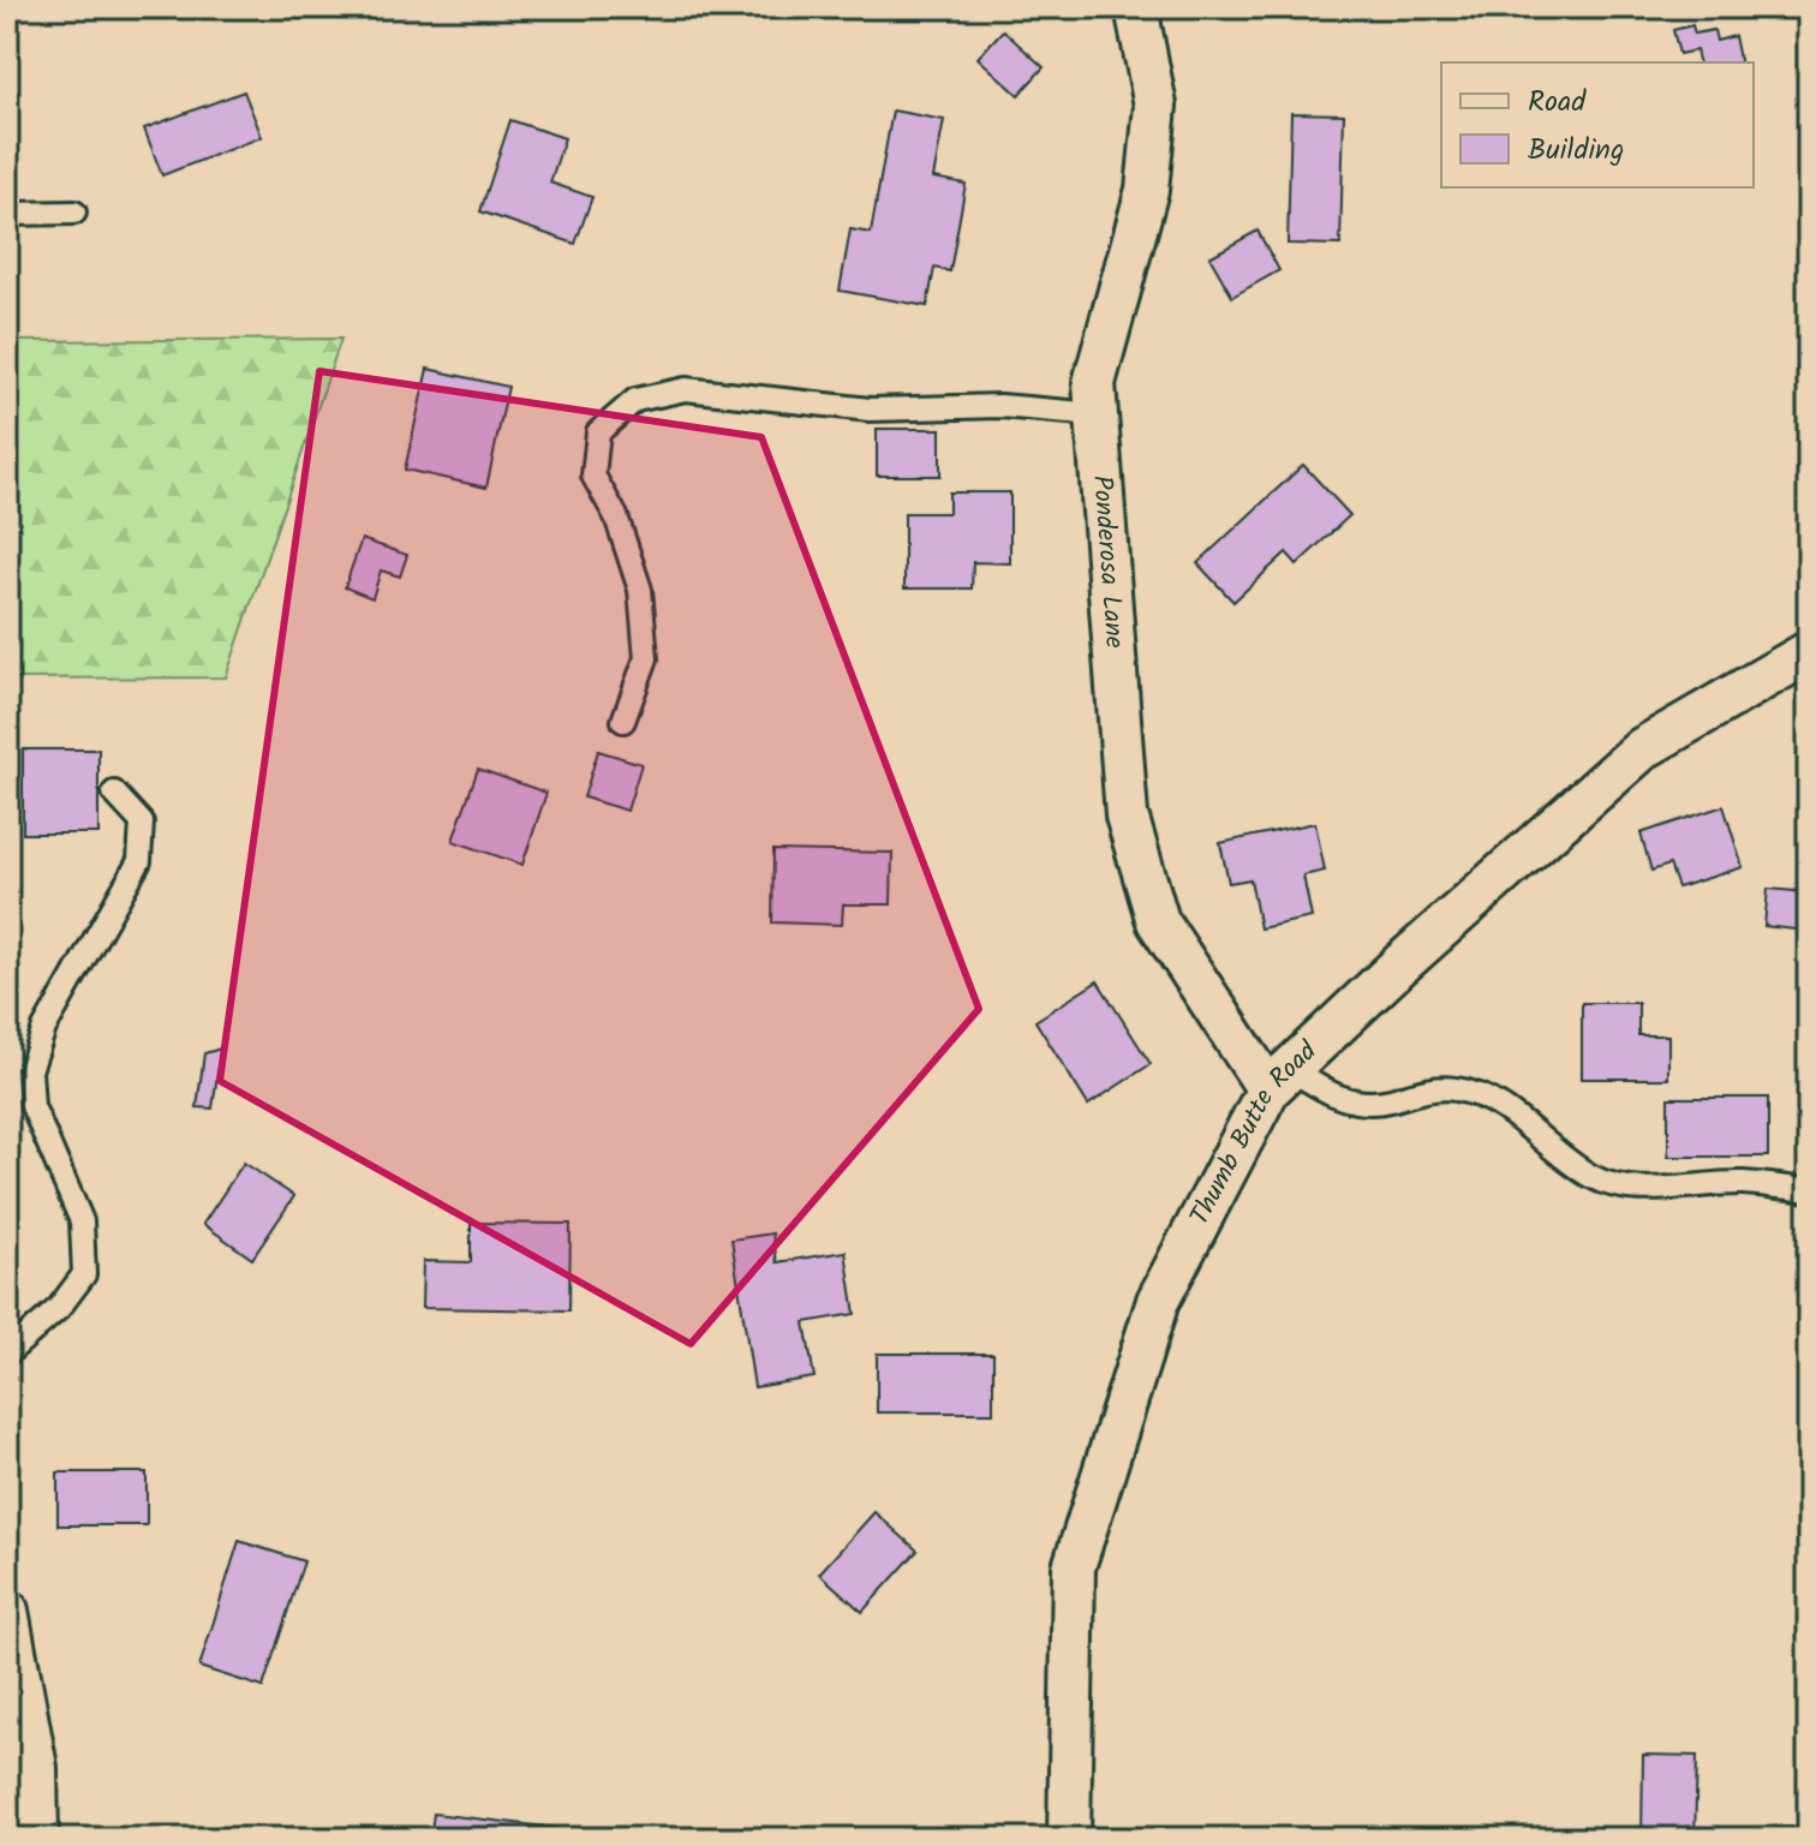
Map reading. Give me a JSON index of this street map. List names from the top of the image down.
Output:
{
  "streets": {
    "street": ["Ponderosa Lane", "Thumb Butte Road"]
  },
  "crossings": [
    ["Ponderosa Lane", "Thumb Butte Road"]
  ],
  "legend": ["Road", "Building"]
}
